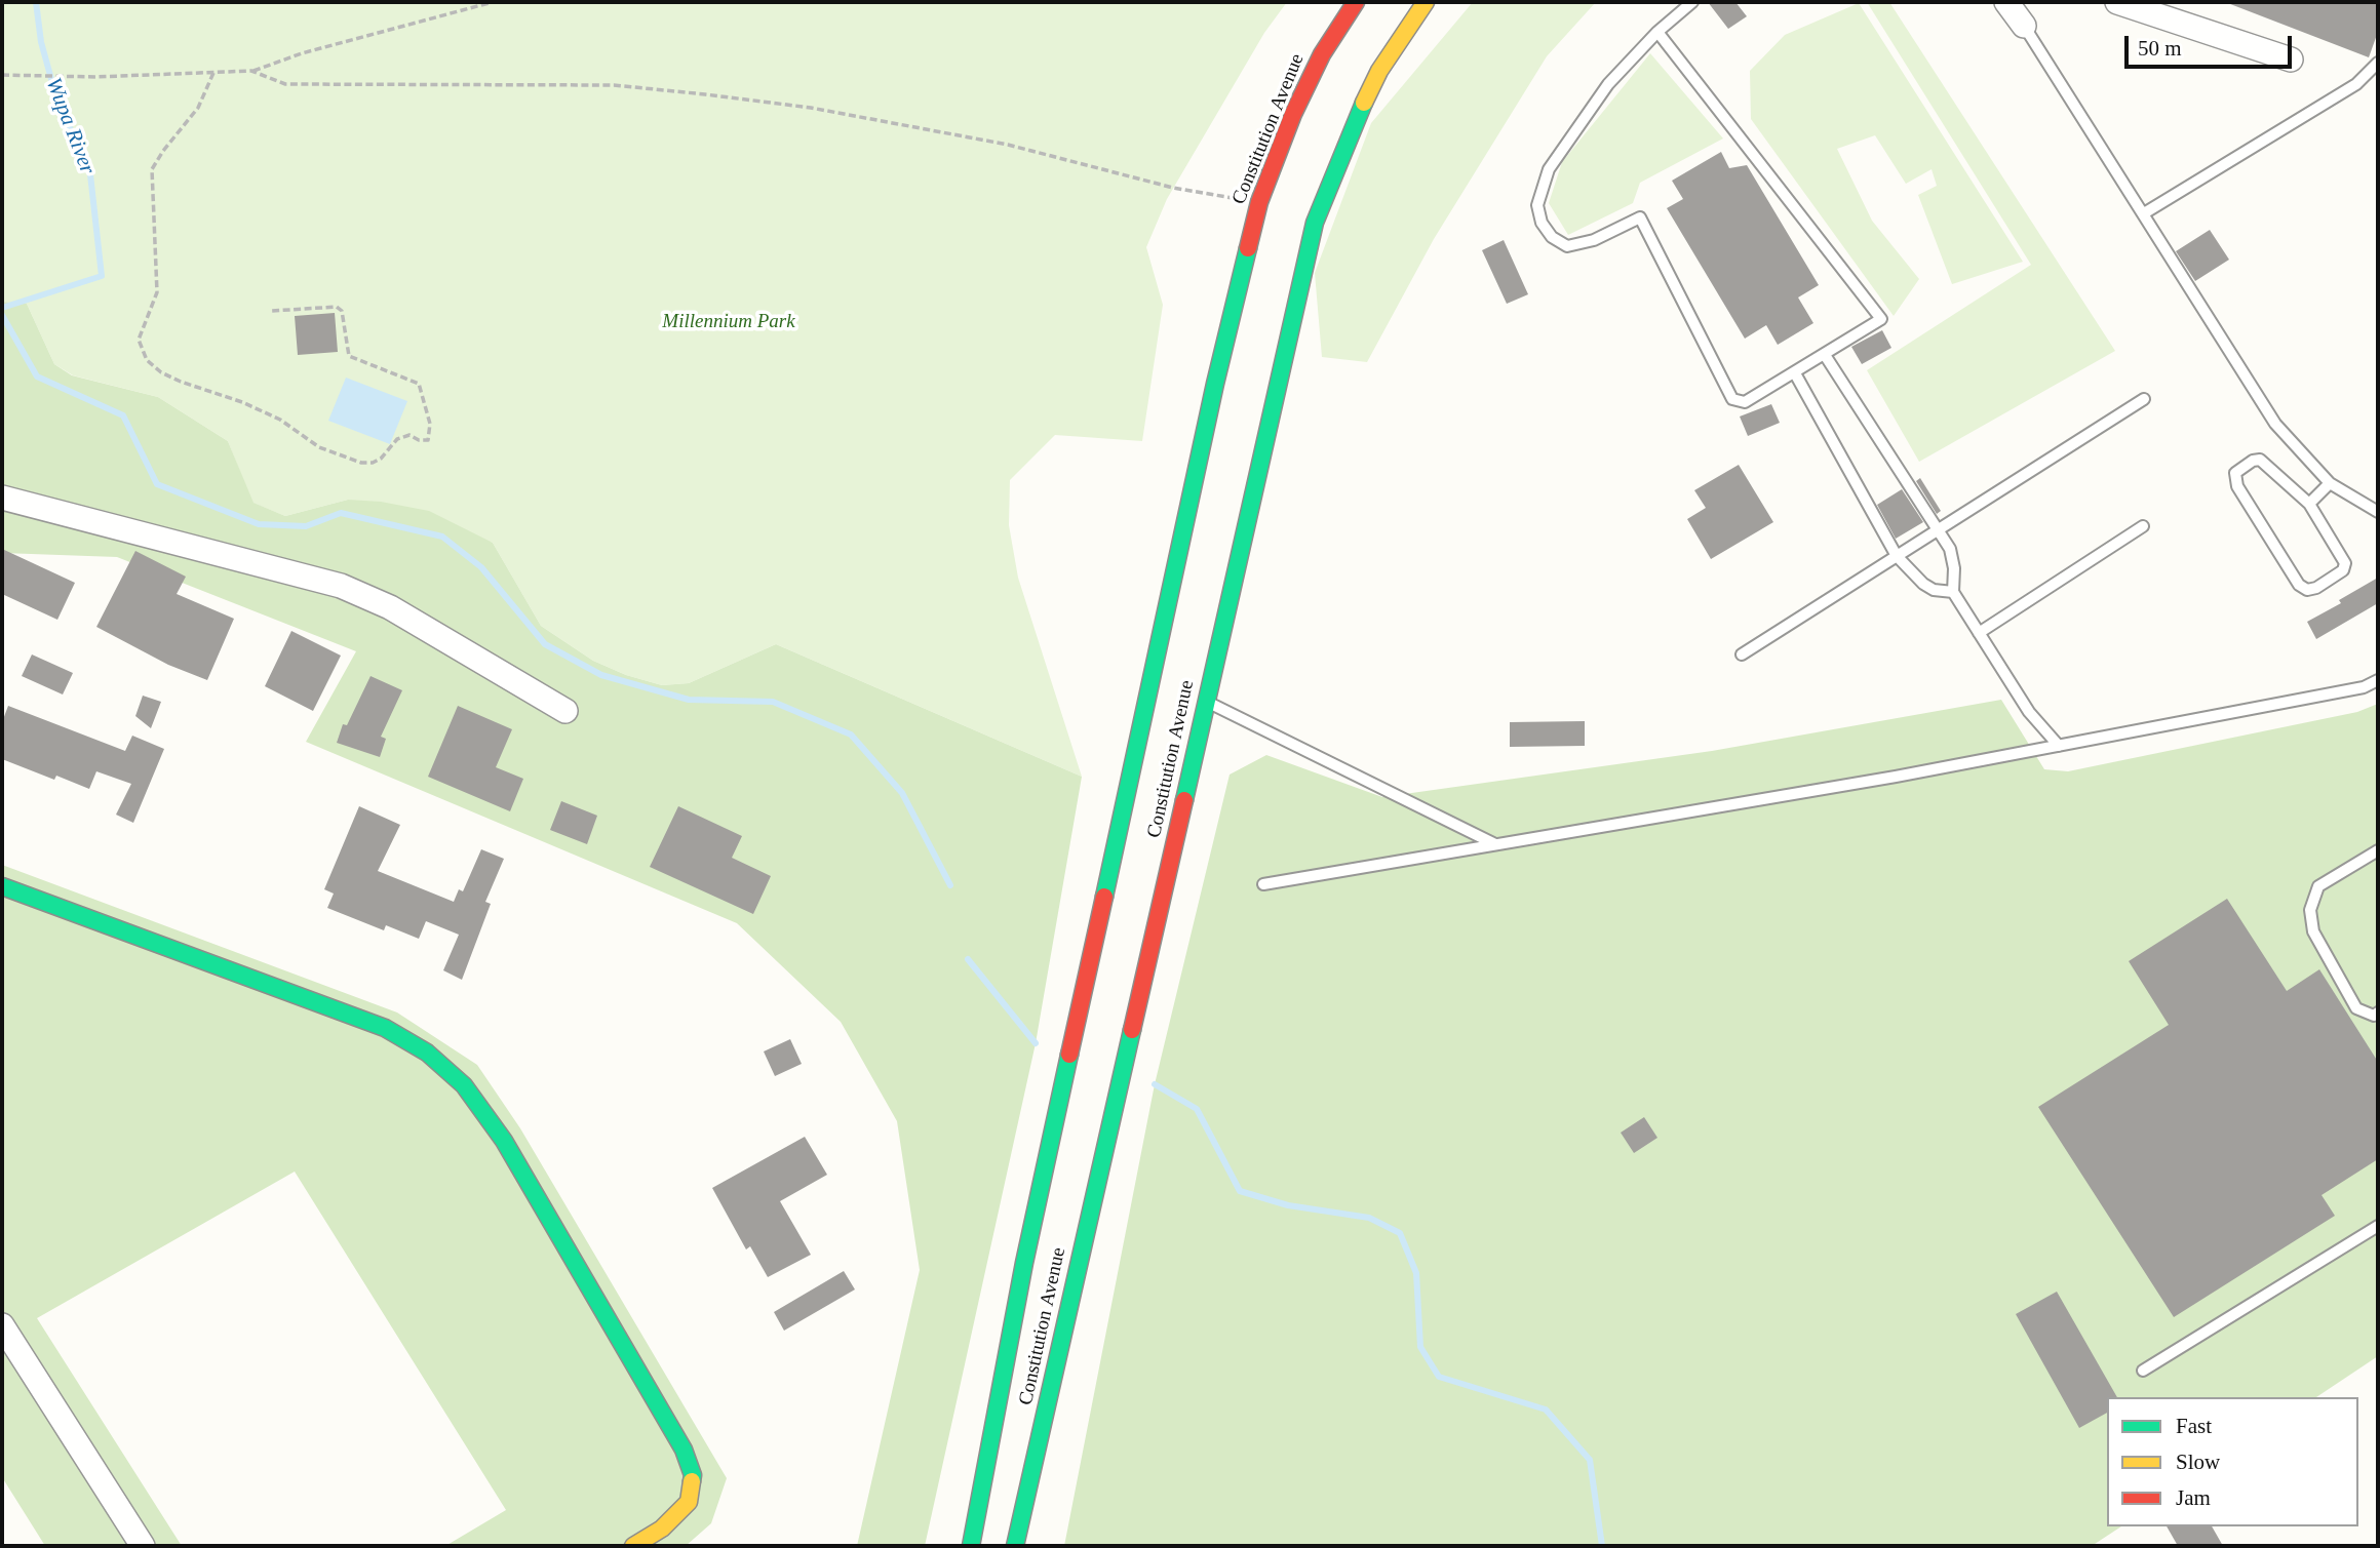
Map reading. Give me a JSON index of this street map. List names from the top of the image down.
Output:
{
  "streets": {
    "main road": ["Constitution Avenue"]
  },
  "water": ["Wupa River"],
  "parks": ["Millennium Park"],
  "legend": ["Fast", "Slow", "Jam"],
  "scale_bar": "50 m"
}
